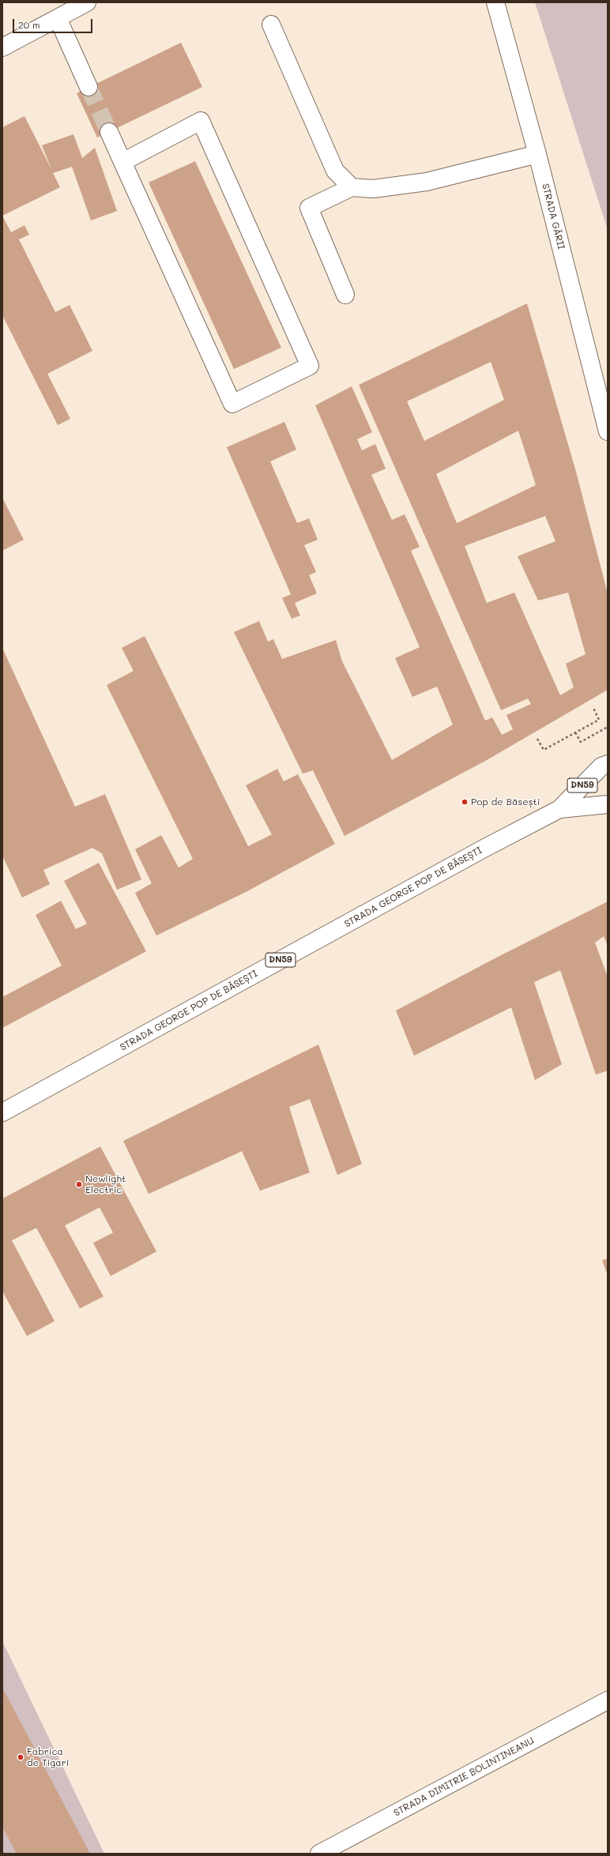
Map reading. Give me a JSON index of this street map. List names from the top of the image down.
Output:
{
  "streets": {
    "main road": [
      "STRADA GĂRII",
      "DN59",
      "STRADA GEORGE POP DE BĂSEȘTI",
      "STRADA DIMITRIE BOLINTINEANU"
    ]
  },
  "places": ["Pop de Băsești", "Newlight Electric", "Fabrica de Tigari"],
  "scale_bar": "20 m"
}
